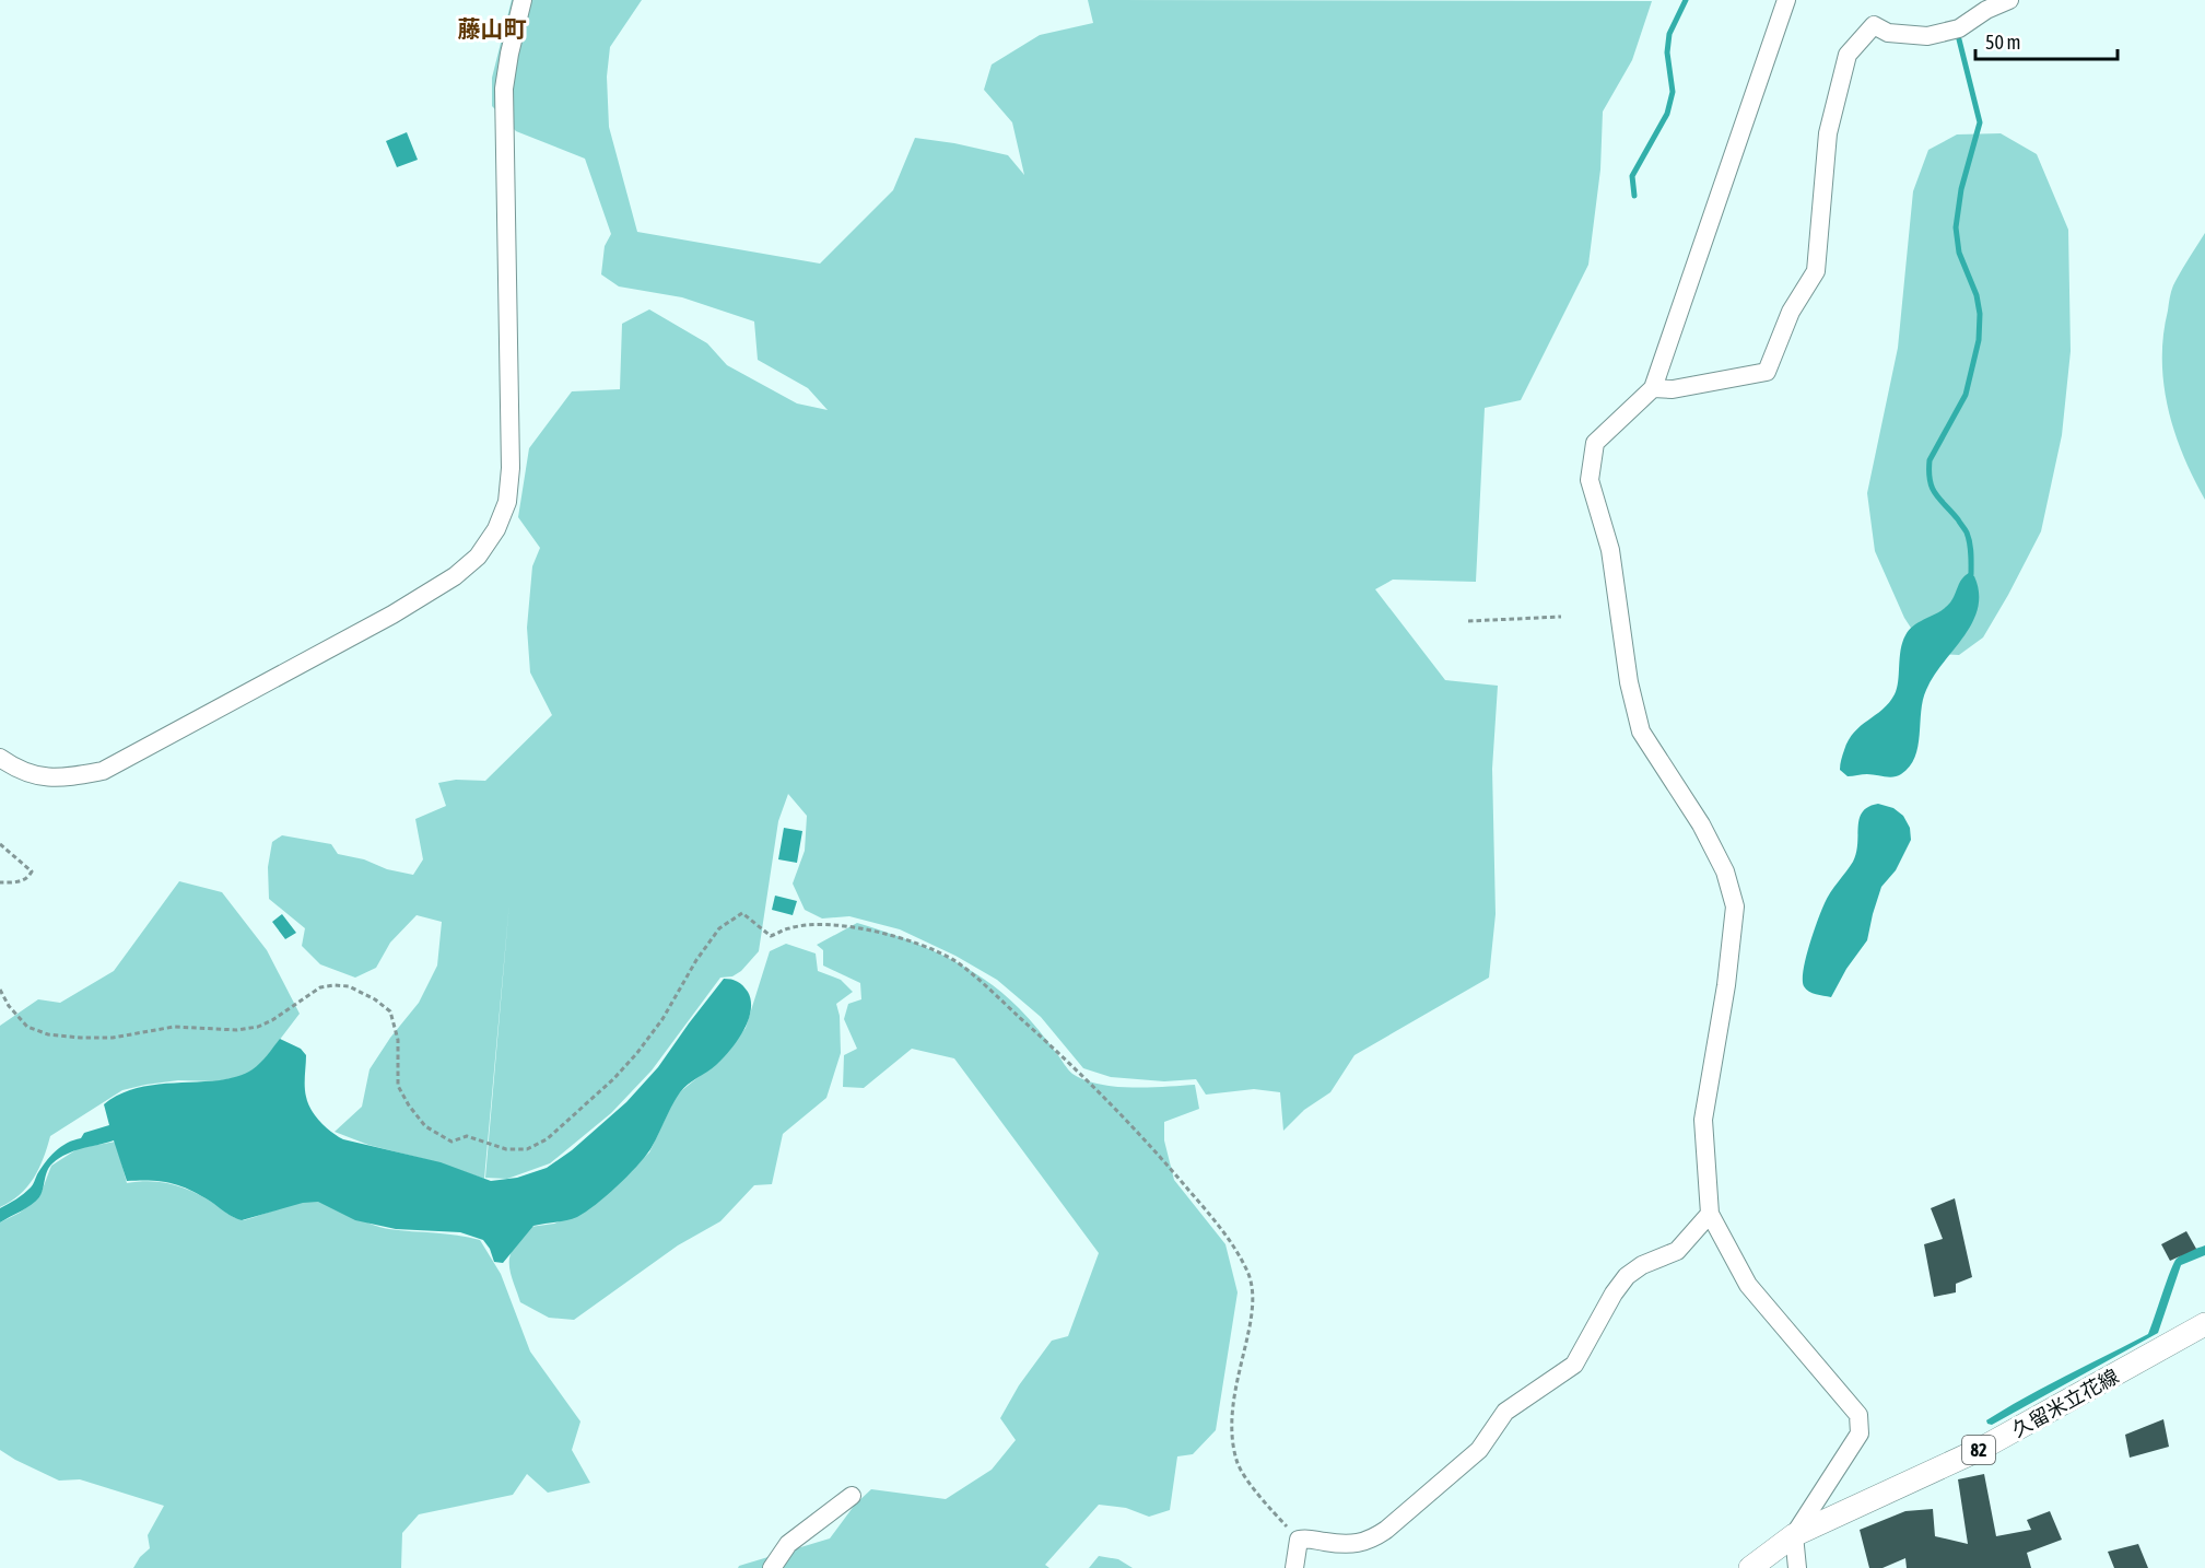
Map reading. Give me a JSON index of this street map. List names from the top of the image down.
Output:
{
  "streets": {
    "main road": ["久留米立花線", "82"]
  },
  "districts": ["藤山町"],
  "scale_bar": "50 m"
}
